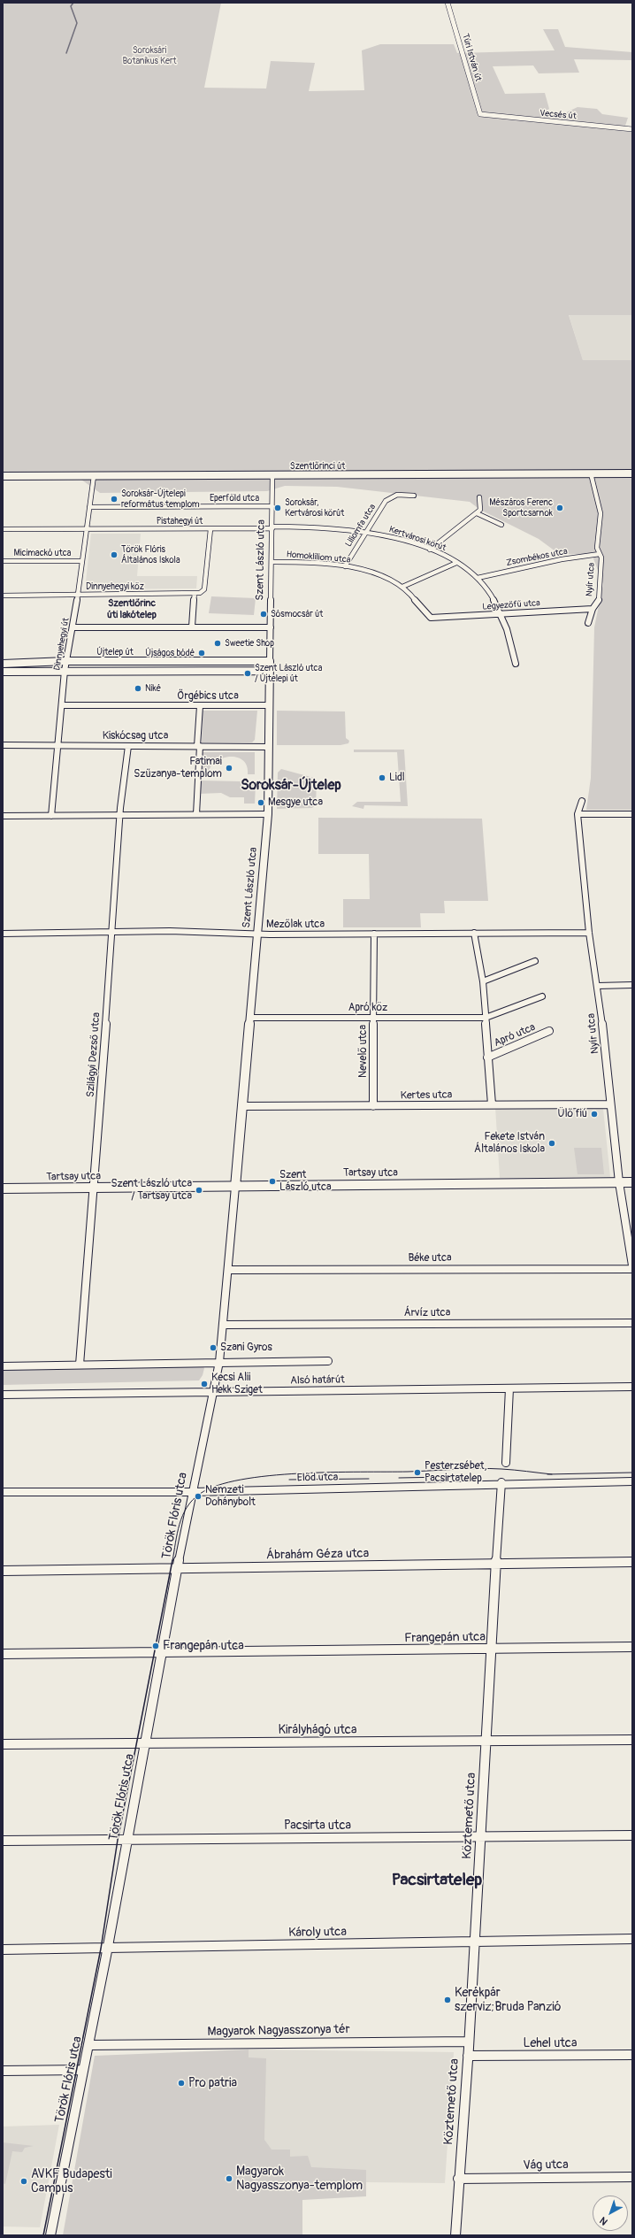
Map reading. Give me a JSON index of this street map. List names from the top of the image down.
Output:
{
  "streets": {
    "main road": ["Szentlőrinci út"],
    "street": [
      "Túri István út",
      "Vecsés út",
      "Eperföld utca",
      "Pistahegyi út",
      "Liliomfa utca",
      "Kertvárosi körút",
      "Micimackó utca",
      "Homokliliom utca",
      "Zsombékos utca",
      "Szent László utca",
      "Nyír utca",
      "Dinnyehegyi köz",
      "Legyezőfű utca",
      "Dinnyehegyi út",
      "Újtelep út",
      "Őrgébics utca",
      "Kiskócsag utca",
      "Mezőlak utca",
      "Apró köz",
      "Apró utca",
      "Nevelő utca",
      "Szilágyi Dezső utca",
      "Kertes utca",
      "Tartsay utca",
      "Béke utca",
      "Árvíz utca",
      "Alsó határút",
      "Előd utca",
      "Török Flóris utca",
      "Ábrahám Géza utca",
      "Frangepán utca",
      "Királyhágó utca",
      "Köztemető utca",
      "Pacsirta utca",
      "Károly utca",
      "Magyarok Nagyasszonya tér",
      "Lehel utca",
      "Vág utca"
    ]
  },
  "crossings": [
    ["Túri István út", "Vecsés út"],
    ["Szentlőrinci út", "Szent László utca"],
    ["Szentlőrinci út", "Nyír utca"],
    ["Szentlőrinci út", "Dinnyehegyi út"],
    ["Eperföld utca", "Szent László utca"],
    ["Eperföld utca", "Dinnyehegyi út"],
    ["Pistahegyi út", "Kertvárosi körút"],
    ["Pistahegyi út", "Szent László utca"],
    ["Pistahegyi út", "Dinnyehegyi út"],
    ["Liliomfa utca", "Kertvárosi körút"],
    ["Liliomfa utca", "Homokliliom utca"],
    ["Kertvárosi körút", "Zsombékos utca"],
    ["Kertvárosi körút", "Szent László utca"],
    ["Kertvárosi körút", "Legyezőfű utca"],
    ["Micimackó utca", "Dinnyehegyi út"],
    ["Homokliliom utca", "Szent László utca"],
    ["Homokliliom utca", "Legyezőfű utca"],
    ["Zsombékos utca", "Nyír utca"],
    ["Szent László utca", "Újtelep út"],
    ["Szent László utca", "Őrgébics utca"],
    ["Szent László utca", "Kiskócsag utca"],
    ["Szent László utca", "Mezőlak utca"],
    ["Szent László utca", "Apró köz"],
    ["Szent László utca", "Kertes utca"],
    ["Szent László utca", "Tartsay utca"],
    ["Szent László utca", "Béke utca"],
    ["Szent László utca", "Árvíz utca"],
    ["Szent László utca", "Alsó határút"],
    ["Szent László utca", "Török Flóris utca"],
    ["Nyír utca", "Legyezőfű utca"],
    ["Nyír utca", "Mezőlak utca"],
    ["Nyír utca", "Kertes utca"],
    ["Nyír utca", "Tartsay utca"],
    ["Dinnyehegyi köz", "Dinnyehegyi út"],
    ["Dinnyehegyi út", "Újtelep út"],
    ["Dinnyehegyi út", "Őrgébics utca"],
    ["Dinnyehegyi út", "Kiskócsag utca"],
    ["Kiskócsag utca", "Szilágyi Dezső utca"],
    ["Mezőlak utca", "Apró utca"],
    ["Mezőlak utca", "Nevelő utca"],
    ["Mezőlak utca", "Szilágyi Dezső utca"],
    ["Apró köz", "Apró utca"],
    ["Apró köz", "Nevelő utca"],
    ["Apró utca", "Kertes utca"],
    ["Nevelő utca", "Kertes utca"],
    ["Szilágyi Dezső utca", "Tartsay utca"],
    ["Szilágyi Dezső utca", "Alsó határút"],
    ["Alsó határút", "Török Flóris utca"],
    ["Előd utca", "Török Flóris utca"],
    ["Előd utca", "Köztemető utca"],
    ["Török Flóris utca", "Ábrahám Géza utca"],
    ["Török Flóris utca", "Frangepán utca"],
    ["Török Flóris utca", "Királyhágó utca"],
    ["Török Flóris utca", "Pacsirta utca"],
    ["Török Flóris utca", "Károly utca"],
    ["Török Flóris utca", "Magyarok Nagyasszonya tér"],
    ["Ábrahám Géza utca", "Köztemető utca"],
    ["Frangepán utca", "Köztemető utca"],
    ["Királyhágó utca", "Köztemető utca"],
    ["Köztemető utca", "Pacsirta utca"],
    ["Köztemető utca", "Károly utca"],
    ["Köztemető utca", "Magyarok Nagyasszonya tér"],
    ["Köztemető utca", "Lehel utca"],
    ["Köztemető utca", "Vág utca"]
  ],
  "districts": ["Szentlőrinc úti lakótelep", "Soroksár-Újtelep", "Pacsirtatelep"],
  "parks": ["Soroksári Botanikus Kert"],
  "places": [
    "Soroksár-Újtelepi református templom",
    "Soroksár, Kertvárosi körút",
    "Mészáros Ferenc Sportcsarnok",
    "Török Flóris Általános Iskola",
    "Sósmocsár út",
    "Sweetie Shop",
    "Újságos bódé",
    "Szent László utca / Újtelepi út",
    "Niké",
    "Fatimai Szűzanya-templom",
    "Lidl",
    "Mesgye utca",
    "Ülő fiú",
    "Fekete István Általános Iskola",
    "Szent László utca",
    "Szent László utca / Tartsay utca",
    "Szani Gyros",
    "Kecsi Alii Hekk Sziget",
    "Pesterzsébet, Pacsirtatelep",
    "Nemzeti Dohánybolt",
    "Frangepán utca",
    "Kerékpár szerviz;Bruda Panzió",
    "Pro patria",
    "Magyarok Nagyasszonya-templom",
    "AVKF Budapesti Campus"
  ],
  "north": "bottom left"
}
